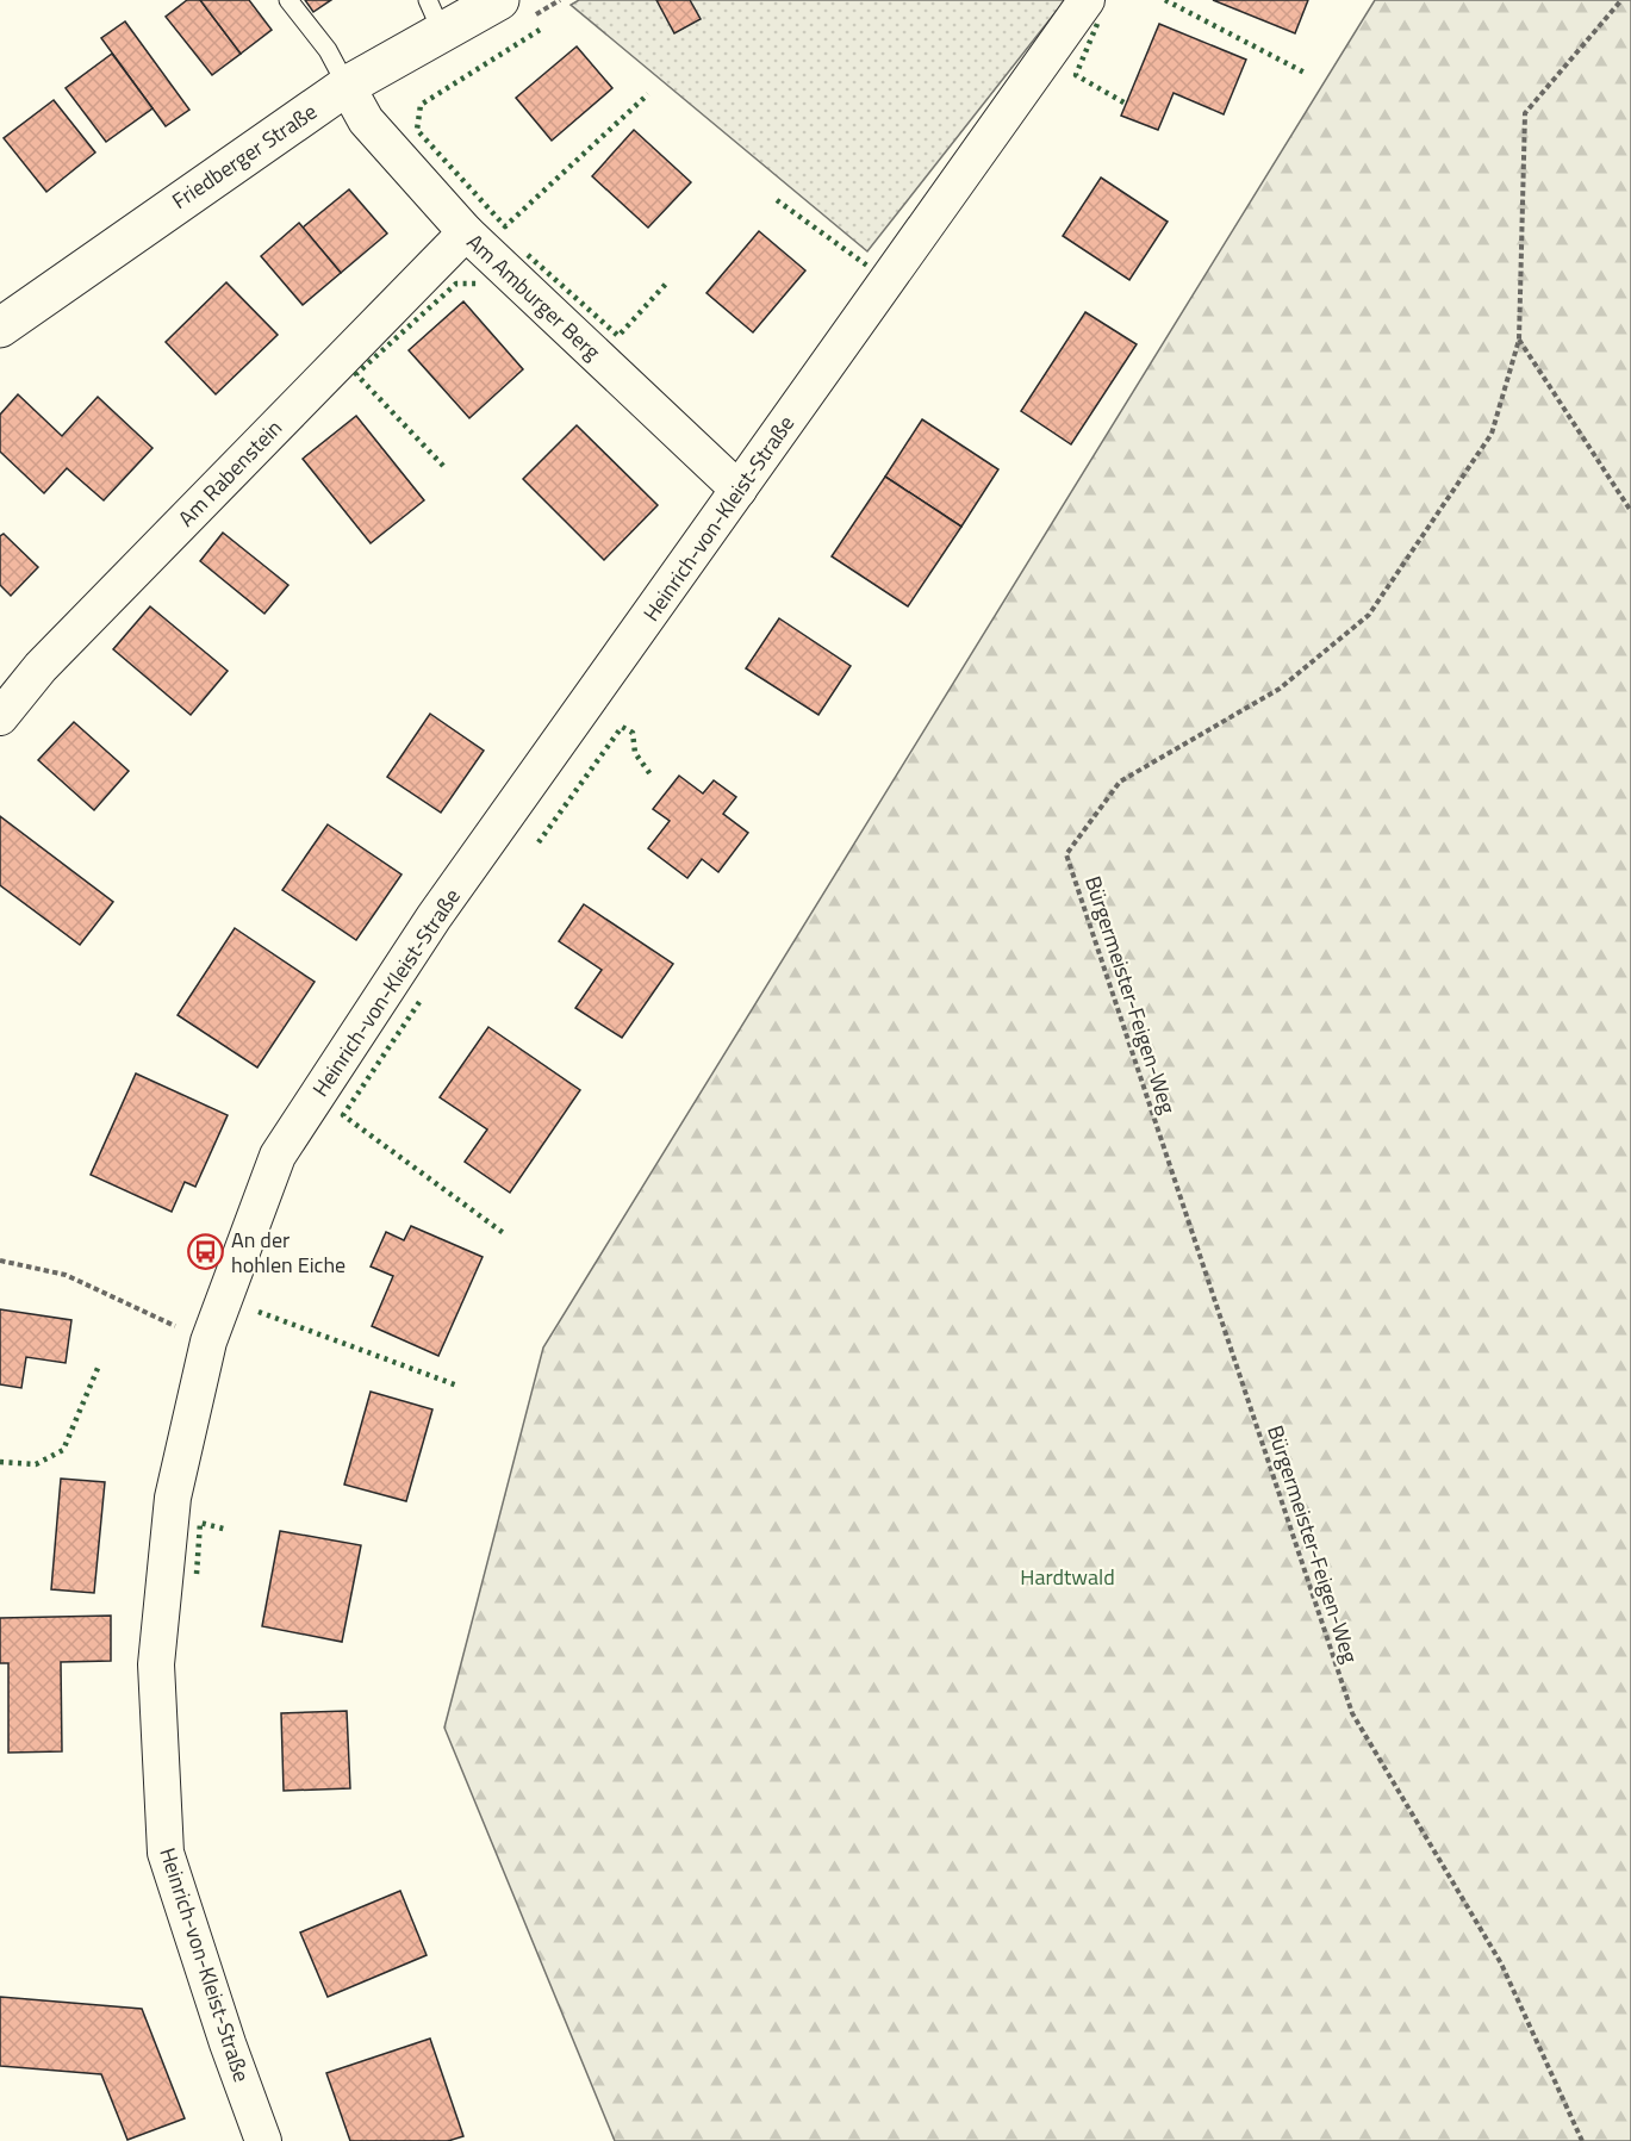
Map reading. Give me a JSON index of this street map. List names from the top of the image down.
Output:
{
  "streets": {
    "street": [
      "Friedberger Straße",
      "Am Amburger Berg",
      "Am Rabenstein",
      "Heinrich-von-Kleist-Straße"
    ],
    "path": ["Bürgermeister-Feigen-Weg"]
  },
  "crossings": [
    ["Friedberger Straße", "Am Amburger Berg"],
    ["Am Amburger Berg", "Am Rabenstein"],
    ["Am Amburger Berg", "Heinrich-von-Kleist-Straße"]
  ],
  "parks": ["Hardtwald"],
  "places": {
    "bus stop": ["An der hohlen Eiche"]
  }
}
